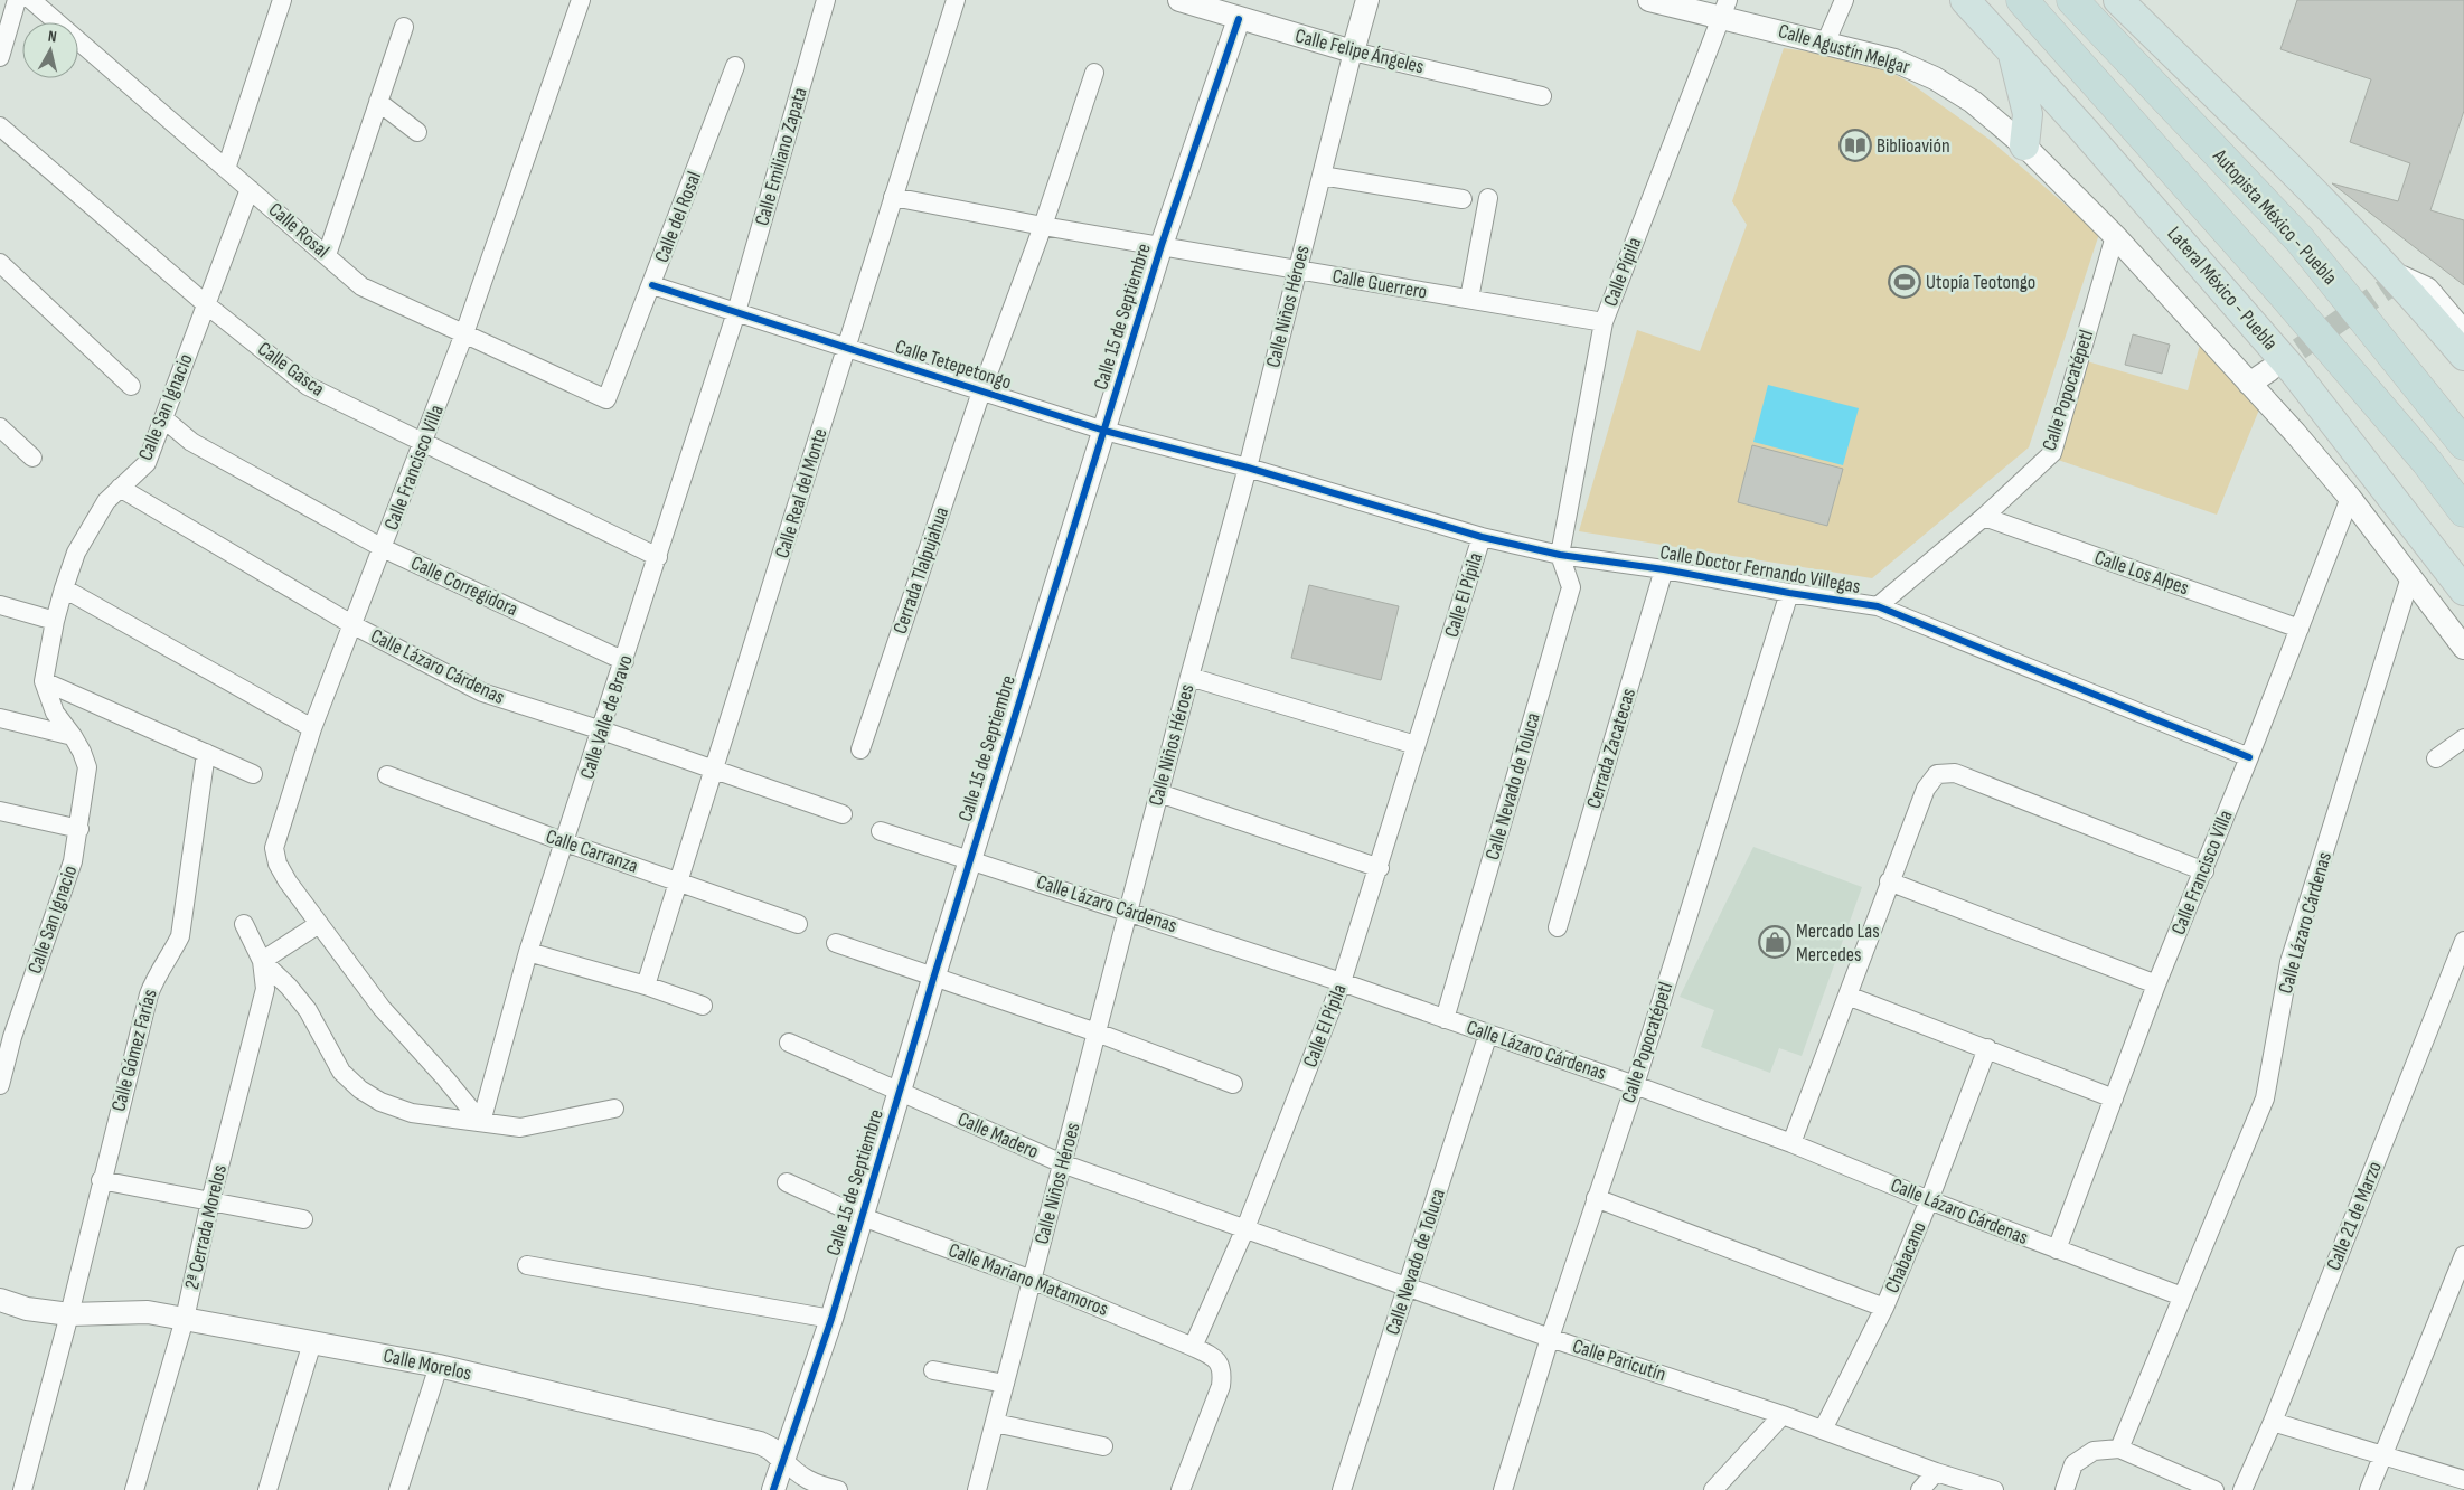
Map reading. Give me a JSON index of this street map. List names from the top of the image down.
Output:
{
  "streets": {
    "highway": ["Autopista México - Puebla", "Lateral México - Puebla"],
    "street": [
      "Calle Agustín Melgar",
      "Calle Felipe Ángeles",
      "Calle Emiliano Zapata",
      "Calle del Rosal",
      "Calle Rosal",
      "Calle Pípila",
      "Calle Guerrero",
      "Calle Niños Héroes",
      "Calle 15 de Septiembre",
      "Calle Tetepetongo",
      "Calle Gasca",
      "Calle Popocatépetl",
      "Calle San Ignacio",
      "Calle Francisco Villa",
      "Calle Real del Monte",
      "Calle Doctor Fernando Villegas",
      "Cerrada Tlalpujahua",
      "Calle Los Alpes",
      "Calle Corregidora",
      "Calle El Pípila",
      "Calle Lázaro Cárdenas",
      "Calle Valle de Bravo",
      "Cerrada Zacatecas",
      "Calle Nevado de Toluca",
      "Calle Carranza",
      "Calle Gómez Farías",
      "Calle Madero",
      "Calle 21 de Marzo",
      "2ª Cerrada Morelos",
      "Chabacano",
      "Calle Mariano Matamoros",
      "Calle Paricutín",
      "Calle Morelos"
    ]
  },
  "crossings": [
    ["Calle Agustín Melgar", "Calle Pípila"],
    ["Calle Agustín Melgar", "Calle Popocatépetl"],
    ["Calle Agustín Melgar", "Calle Francisco Villa"],
    ["Calle Agustín Melgar", "Calle Lázaro Cárdenas"],
    ["Calle Felipe Ángeles", "Calle Niños Héroes"],
    ["Calle Felipe Ángeles", "Calle 15 de Septiembre"],
    ["Calle Emiliano Zapata", "Calle Tetepetongo"],
    ["Calle Emiliano Zapata", "Calle Valle de Bravo"],
    ["Calle del Rosal", "Calle Rosal"],
    ["Calle del Rosal", "Calle Tetepetongo"],
    ["Calle Rosal", "Calle San Ignacio"],
    ["Calle Rosal", "Calle Francisco Villa"],
    ["Calle Pípila", "Calle Guerrero"],
    ["Calle Pípila", "Calle Doctor Fernando Villegas"],
    ["Calle Pípila", "Calle Nevado de Toluca"],
    ["Calle Guerrero", "Calle Niños Héroes"],
    ["Calle Guerrero", "Calle 15 de Septiembre"],
    ["Calle Guerrero", "Calle Real del Monte"],
    ["Calle Guerrero", "Cerrada Tlalpujahua"],
    ["Calle Niños Héroes", "Calle Tetepetongo"],
    ["Calle Niños Héroes", "Calle Doctor Fernando Villegas"],
    ["Calle Niños Héroes", "Calle Lázaro Cárdenas"],
    ["Calle Niños Héroes", "Calle Madero"],
    ["Calle Niños Héroes", "Calle Mariano Matamoros"],
    ["Calle 15 de Septiembre", "Calle Tetepetongo"],
    ["Calle 15 de Septiembre", "Calle Lázaro Cárdenas"],
    ["Calle 15 de Septiembre", "Calle Madero"],
    ["Calle 15 de Septiembre", "Calle Mariano Matamoros"],
    ["Calle 15 de Septiembre", "Calle Morelos"],
    ["Calle Tetepetongo", "Calle Real del Monte"],
    ["Calle Tetepetongo", "Calle Doctor Fernando Villegas"],
    ["Calle Tetepetongo", "Cerrada Tlalpujahua"],
    ["Calle Tetepetongo", "Calle Valle de Bravo"],
    ["Calle Gasca", "Calle San Ignacio"],
    ["Calle Gasca", "Calle Francisco Villa"],
    ["Calle Gasca", "Calle Valle de Bravo"],
    ["Calle Popocatépetl", "Calle Doctor Fernando Villegas"],
    ["Calle Popocatépetl", "Calle Los Alpes"],
    ["Calle Popocatépetl", "Calle Lázaro Cárdenas"],
    ["Calle Popocatépetl", "Calle Paricutín"],
    ["Calle San Ignacio", "Calle Corregidora"],
    ["Calle San Ignacio", "Calle Lázaro Cárdenas"],
    ["Calle Francisco Villa", "Calle Doctor Fernando Villegas"],
    ["Calle Francisco Villa", "Calle Los Alpes"],
    ["Calle Francisco Villa", "Calle Corregidora"],
    ["Calle Francisco Villa", "Calle Lázaro Cárdenas"],
    ["Calle Francisco Villa", "Calle Valle de Bravo"],
    ["Calle Real del Monte", "Calle Lázaro Cárdenas"],
    ["Calle Real del Monte", "Calle Carranza"],
    ["Calle Doctor Fernando Villegas", "Calle El Pípila"],
    ["Calle Doctor Fernando Villegas", "Cerrada Zacatecas"],
    ["Calle Doctor Fernando Villegas", "Calle Nevado de Toluca"],
    ["Calle Corregidora", "Calle Valle de Bravo"],
    ["Calle El Pípila", "Calle Lázaro Cárdenas"],
    ["Calle El Pípila", "Calle Madero"],
    ["Calle El Pípila", "Calle Mariano Matamoros"],
    ["Calle El Pípila", "Calle Paricutín"],
    ["Calle Lázaro Cárdenas", "Calle Valle de Bravo"],
    ["Calle Lázaro Cárdenas", "Calle Nevado de Toluca"],
    ["Calle Lázaro Cárdenas", "Chabacano"],
    ["Calle Valle de Bravo", "Calle Carranza"],
    ["Calle Nevado de Toluca", "Calle Paricutín"],
    ["Calle Gómez Farías", "Calle Morelos"],
    ["Calle Madero", "Calle Paricutín"],
    ["2ª Cerrada Morelos", "Calle Morelos"],
    ["Chabacano", "Calle Paricutín"]
  ],
  "places": {
    "library": ["Biblioavión"],
    "sports": ["Utopía Teotongo"],
    "shop": ["Mercado Las Mercedes"]
  },
  "north": "top"
}
